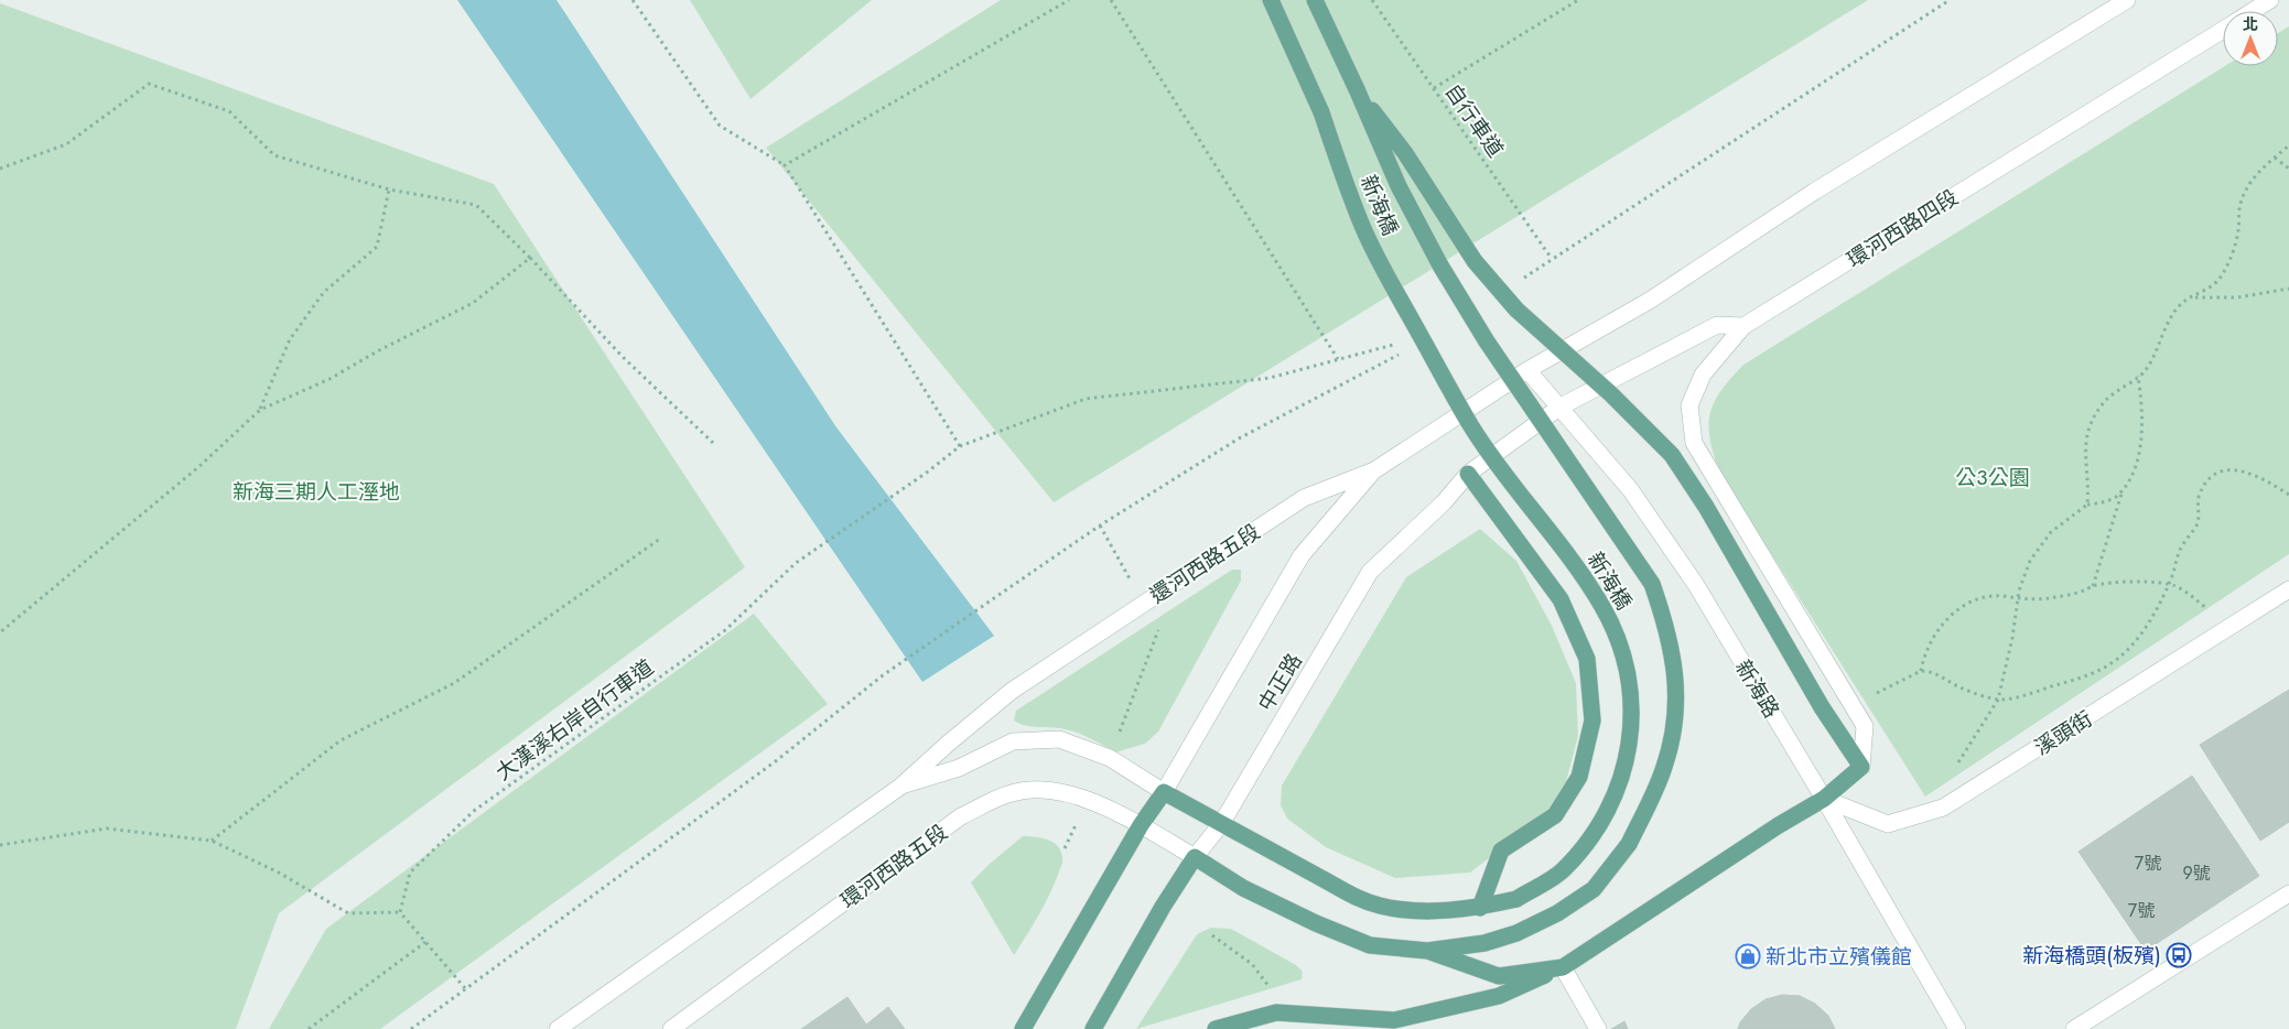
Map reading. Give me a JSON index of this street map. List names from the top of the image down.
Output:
{
  "streets": {
    "main road": ["新海橋", "中正路"],
    "street": [
      "環河西路四段",
      "還河西路五段",
      "新海路",
      "溪頭街",
      "環河西路五段"
    ],
    "path": ["自行車道", "大漢溪右岸自行車道"]
  },
  "crossings": [
    ["新海橋", "中正路"],
    ["還河西路五段", "新海路"],
    ["中正路", "新海路"],
    ["中正路", "環河西路五段"],
    ["新海路", "溪頭街"]
  ],
  "parks": ["公3公園", "新海三期人工溼地"],
  "places": {
    "bus stop": ["新海橋頭(板殯)"],
    "shop": ["新北市立殯儀館"]
  },
  "house_numbers": ["7號", "9號", "7號"],
  "north": "top"
}
